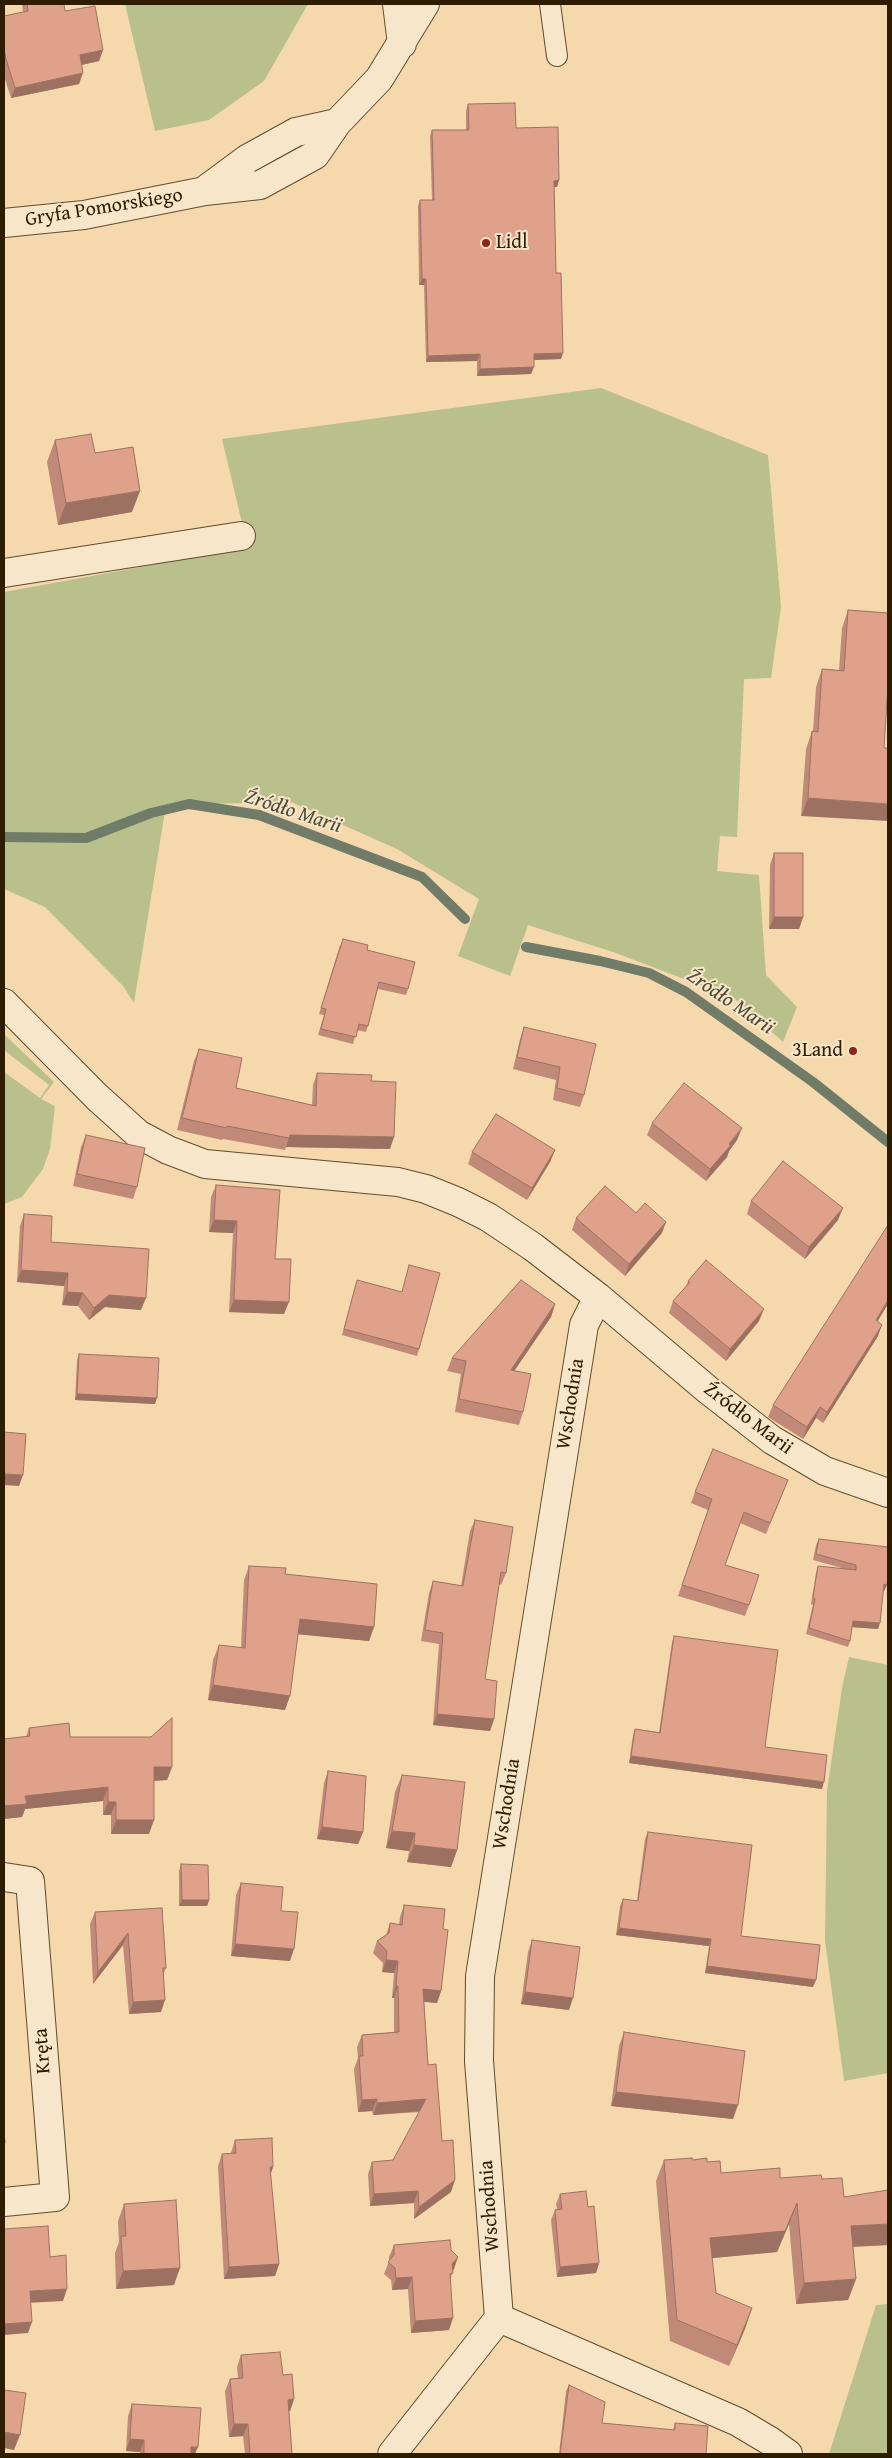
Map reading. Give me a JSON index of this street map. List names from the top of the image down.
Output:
{
  "streets": {
    "street": [
      "Gryfa Pomorskiego",
      "Wschodnia",
      "Źródło Marii",
      "Kręta"
    ]
  },
  "crossings": [
    ["Wschodnia", "Źródło Marii"]
  ],
  "water": ["Źródło Marii"],
  "places": ["Lidl", "3Land"]
}
